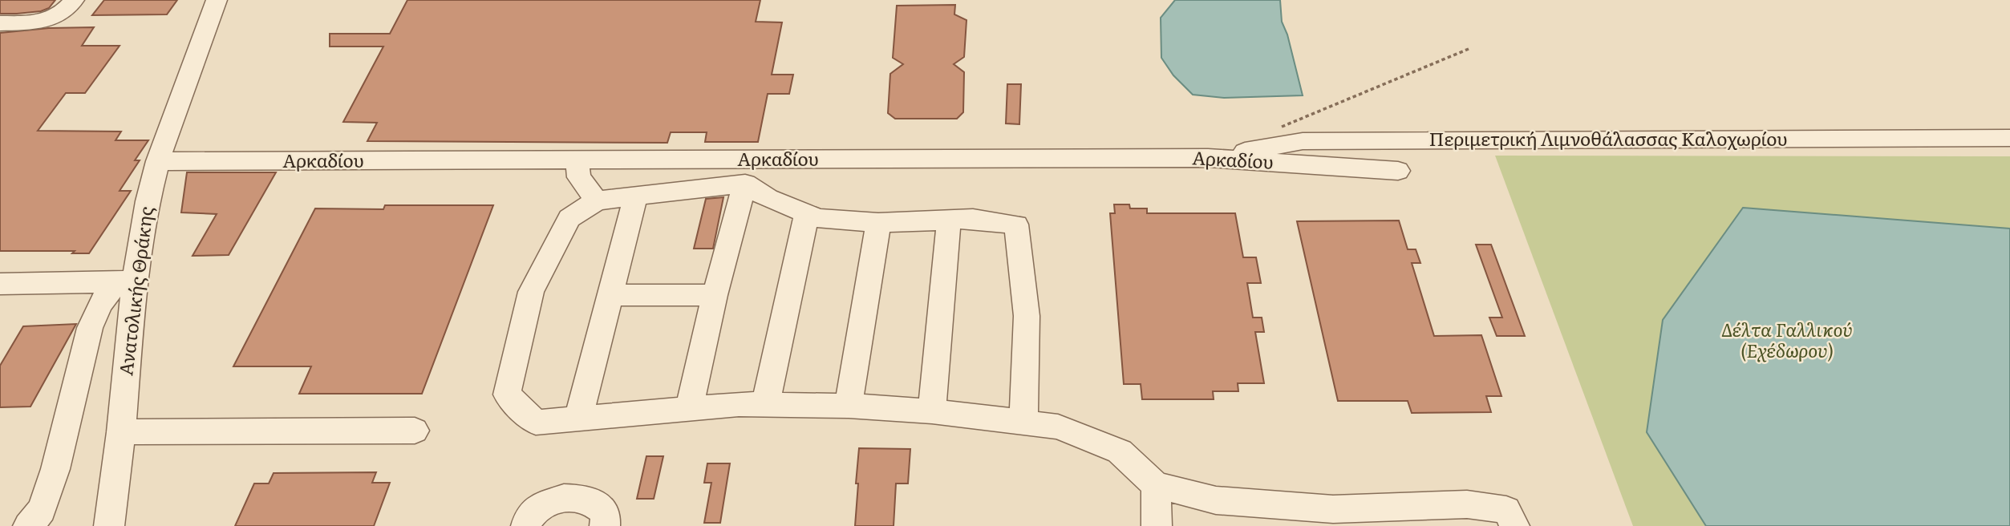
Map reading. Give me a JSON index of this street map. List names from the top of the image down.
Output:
{
  "streets": {
    "street": ["Περιμετρική Λιμνοθάλασσας Καλοχωρίου", "Αρκαδίου", "Ανατολικής Θράκης"]
  },
  "crossings": [
    ["Περιμετρική Λιμνοθάλασσας Καλοχωρίου", "Αρκαδίου"],
    ["Αρκαδίου", "Ανατολικής Θράκης"]
  ],
  "parks": ["Δέλτα Γαλλικού (Εχέδωρου)"]
}
